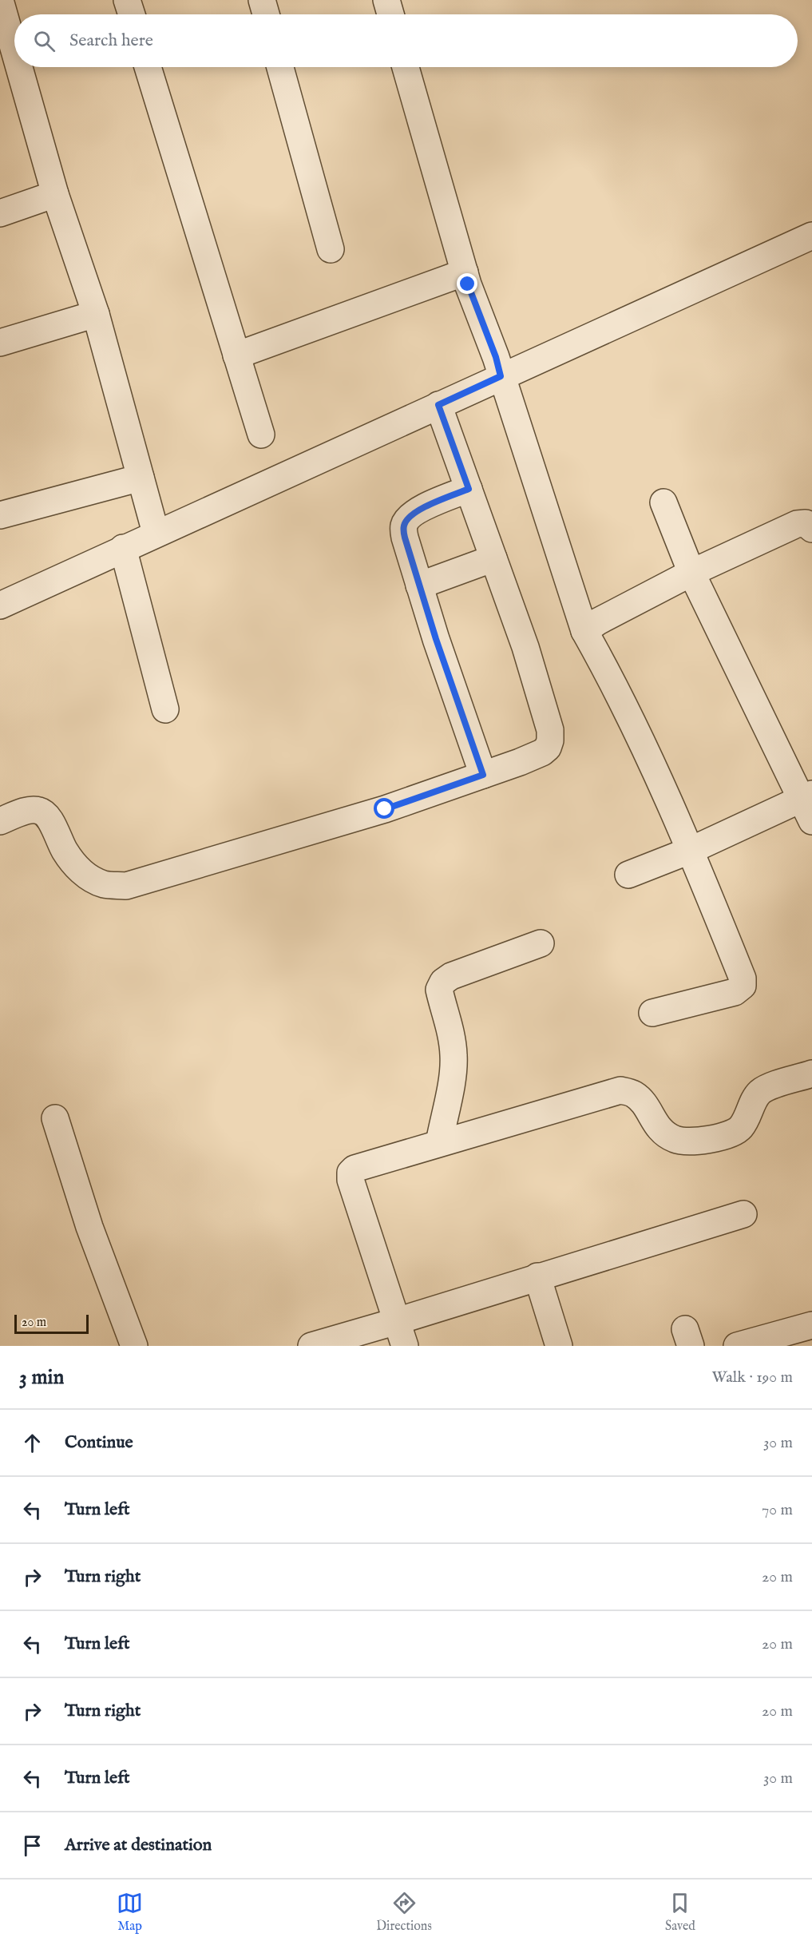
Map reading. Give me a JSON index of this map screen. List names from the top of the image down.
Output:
{
  "scale_bar": "20 m",
  "page": {
    "search": "Search here",
    "scale": "20 m",
    "heading": ["3 min", "Walk · 190 m"],
    "list": [
      ["Continue", "30 m"],
      ["Turn left", "70 m"],
      ["Turn right", "20 m"],
      ["Turn left", "20 m"],
      ["Turn right", "20 m"],
      ["Turn left", "30 m"],
      "Arrive at destination"
    ],
    "nav": ["Map", "Directions", "Saved"]
  }
}
